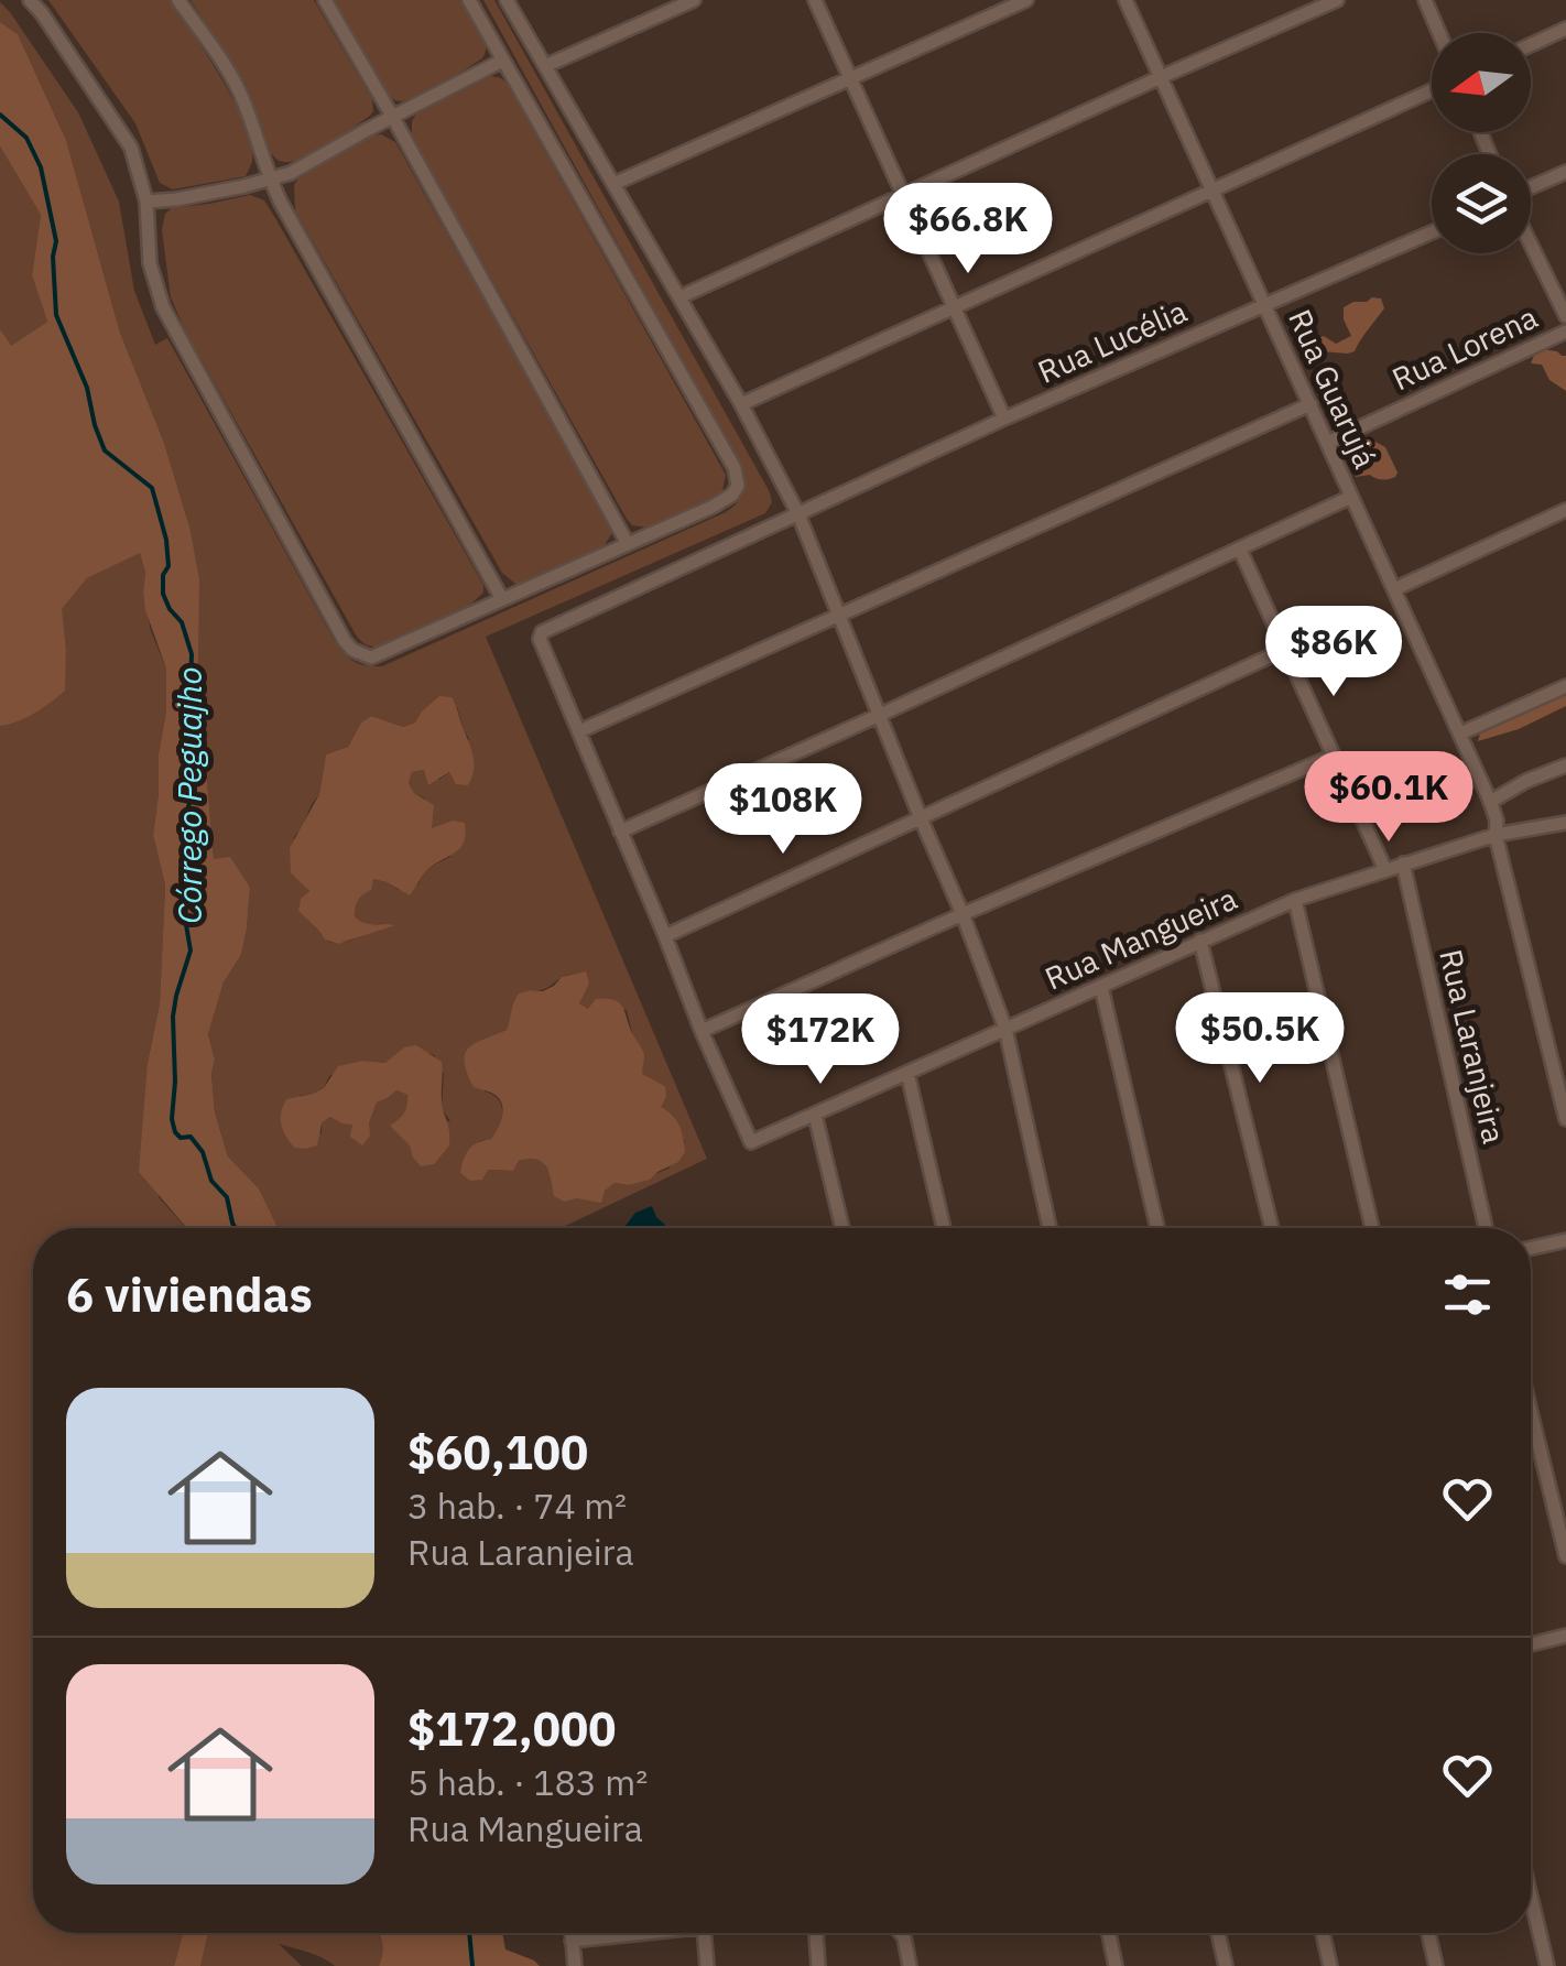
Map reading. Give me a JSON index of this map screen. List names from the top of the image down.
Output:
{
  "streets": {
    "street": [
      "Rua Lucélia",
      "Rua Lorena",
      "Rua Guarujá",
      "Rua Mangueira",
      "Rua Laranjeira"
    ]
  },
  "crossings": [
    ["Rua Lucélia", "Rua Guarujá"],
    ["Rua Lorena", "Rua Guarujá"],
    ["Rua Guarujá", "Rua Mangueira"],
    ["Rua Mangueira", "Rua Laranjeira"]
  ],
  "water": ["Córrego Peguajho"],
  "north": "left",
  "page": {
    "price": [
      "$66.8K",
      "$86K",
      "$60.1K",
      "$108K",
      "$50.5K",
      "$172K"
    ],
    "heading": "6 viviendas",
    "list": [
      {
        "name": "$60,100",
        "note": "3 hab. · 74 m² · Rua Laranjeira"
      },
      {
        "name": "$172,000",
        "note": "5 hab. · 183 m² · Rua Mangueira"
      }
    ]
  }
}
